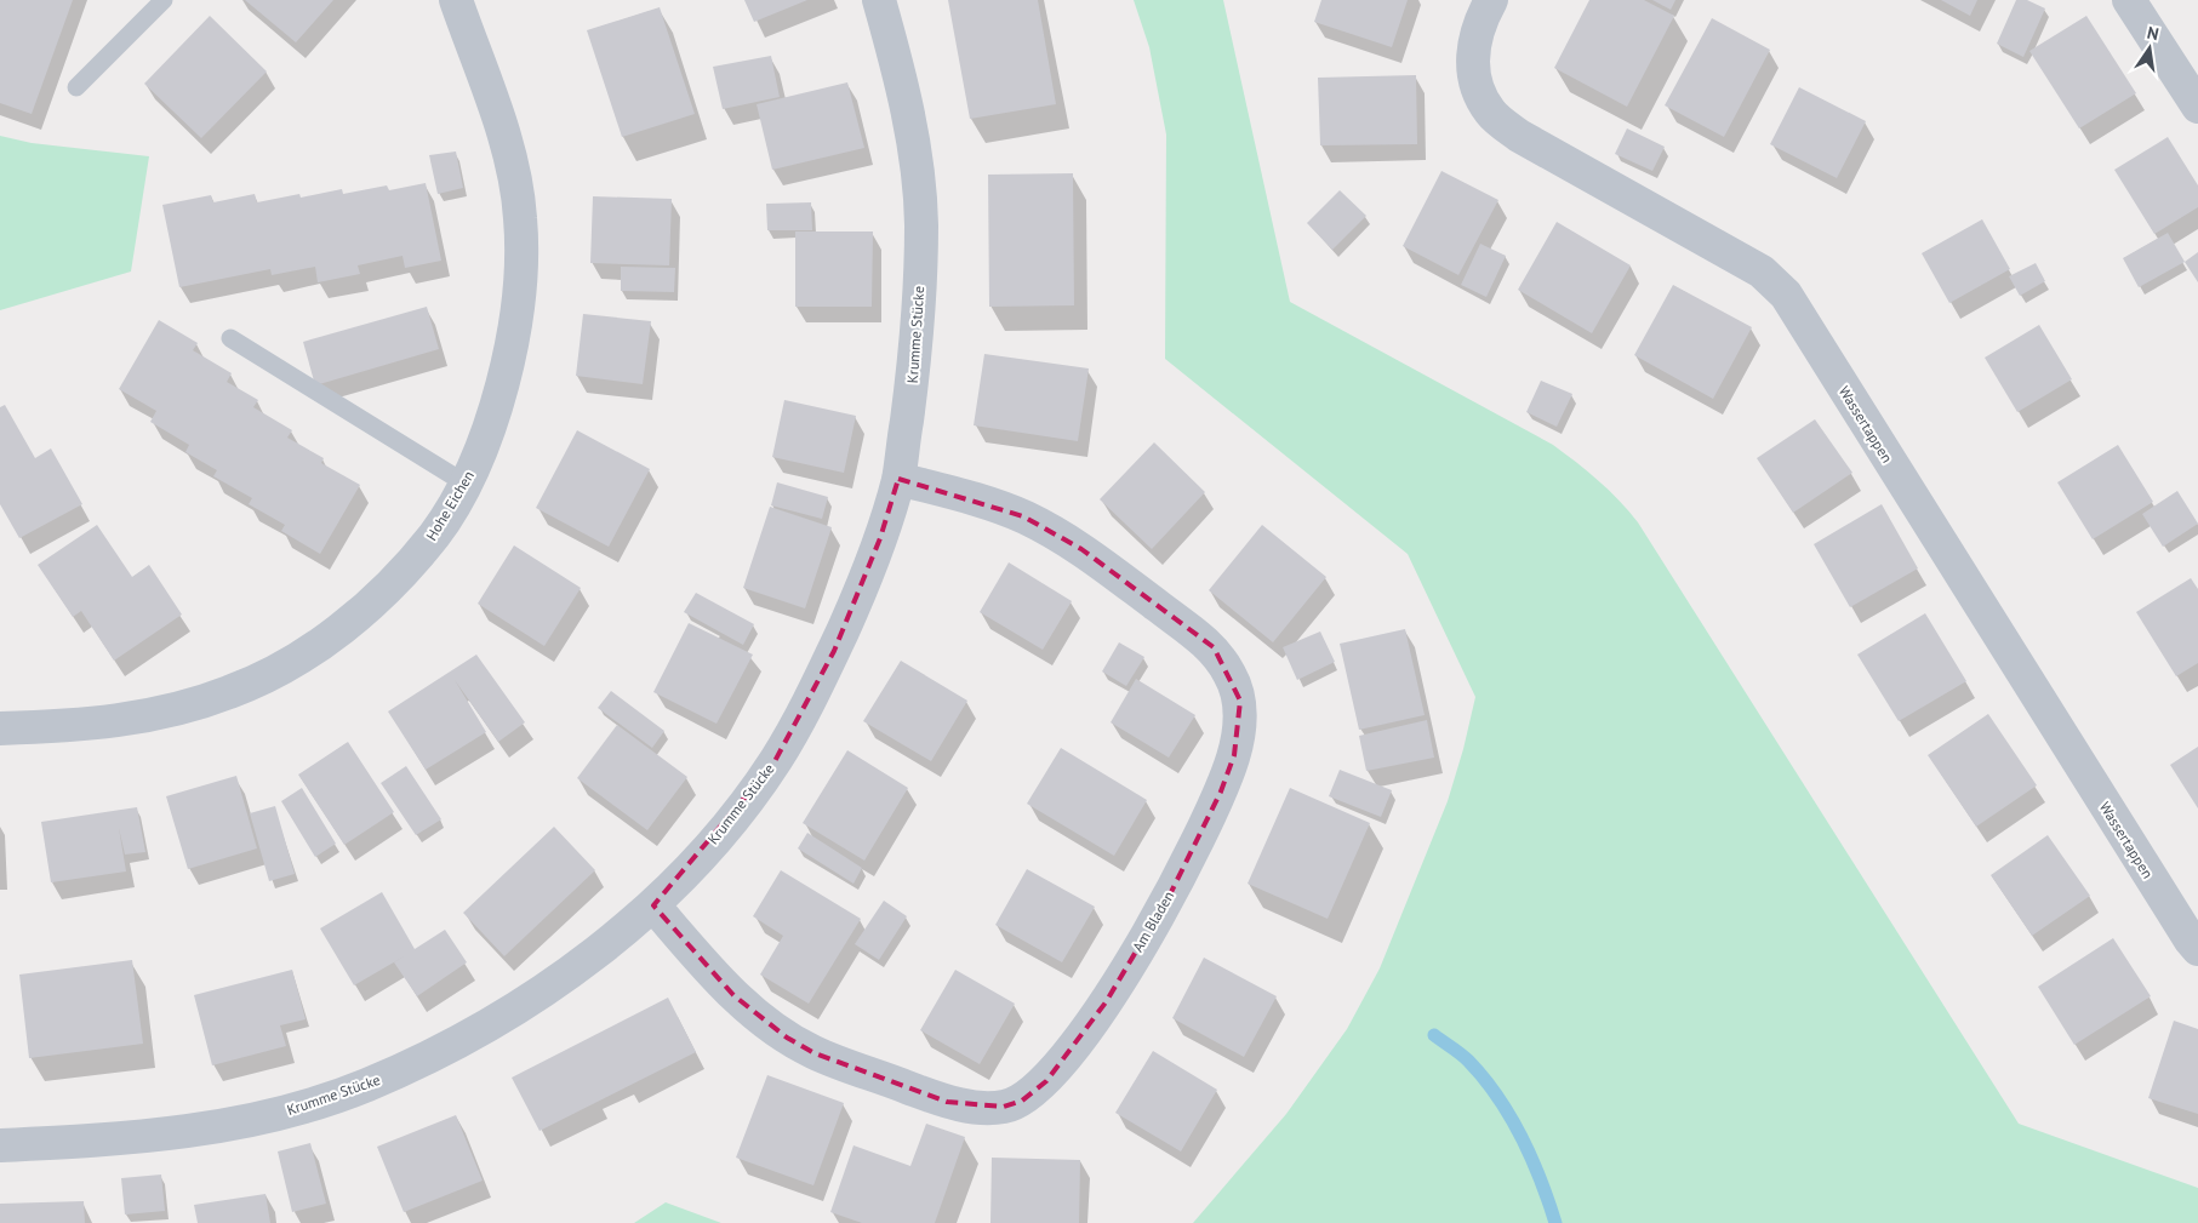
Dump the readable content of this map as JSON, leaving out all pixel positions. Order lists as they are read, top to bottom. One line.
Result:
{"streets":{"street":["Krumme Stücke","Wassertappen","Hohe Eichen","Am Bladen"]},"crossings":[["Krumme Stücke","Am Bladen"]],"north":"top"}
